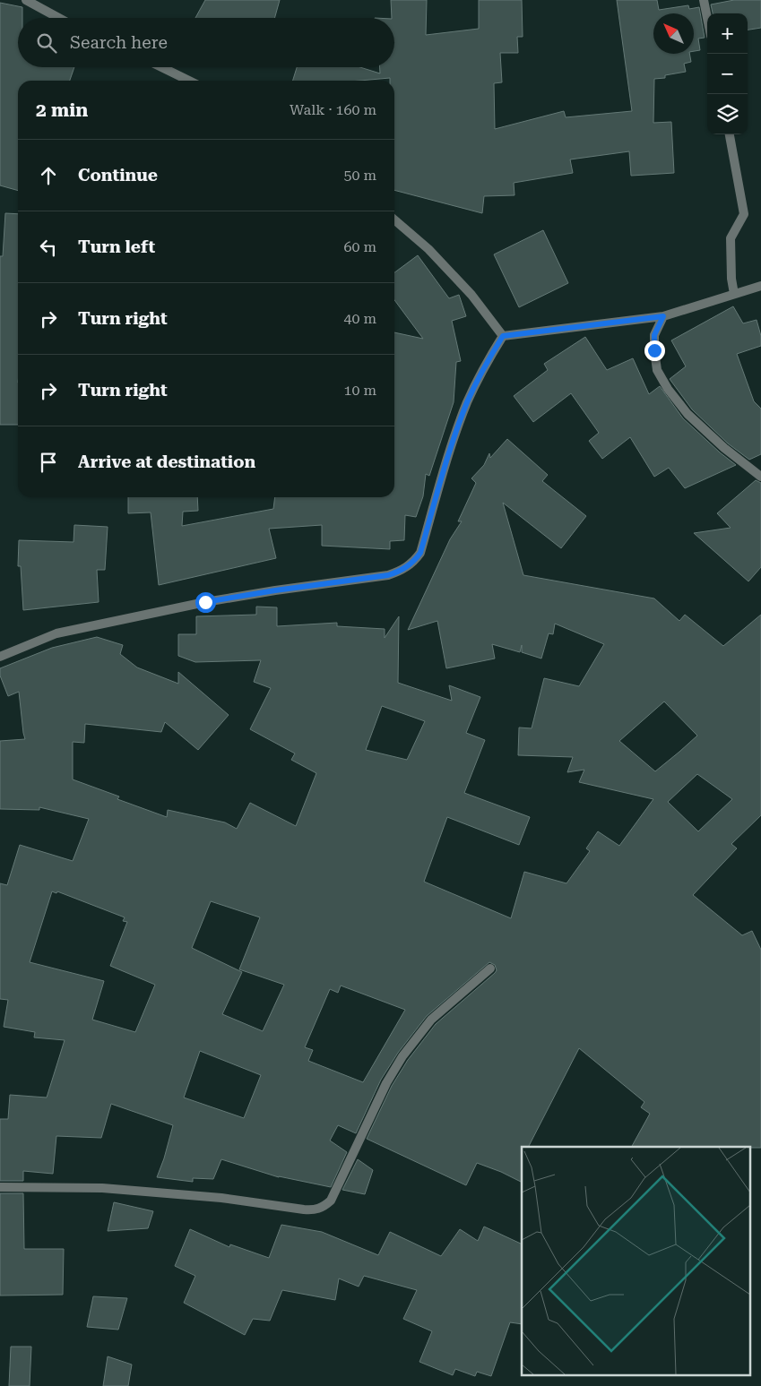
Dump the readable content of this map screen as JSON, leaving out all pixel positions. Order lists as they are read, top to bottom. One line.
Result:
{"north":"top left","page":{"map_buttons":["+","−"],"search":"Search here","heading":["2 min","Walk · 160 m"],"list":[["Continue","50 m"],["Turn left","60 m"],["Turn right","40 m"],["Turn right","10 m"],"Arrive at destination"]}}
